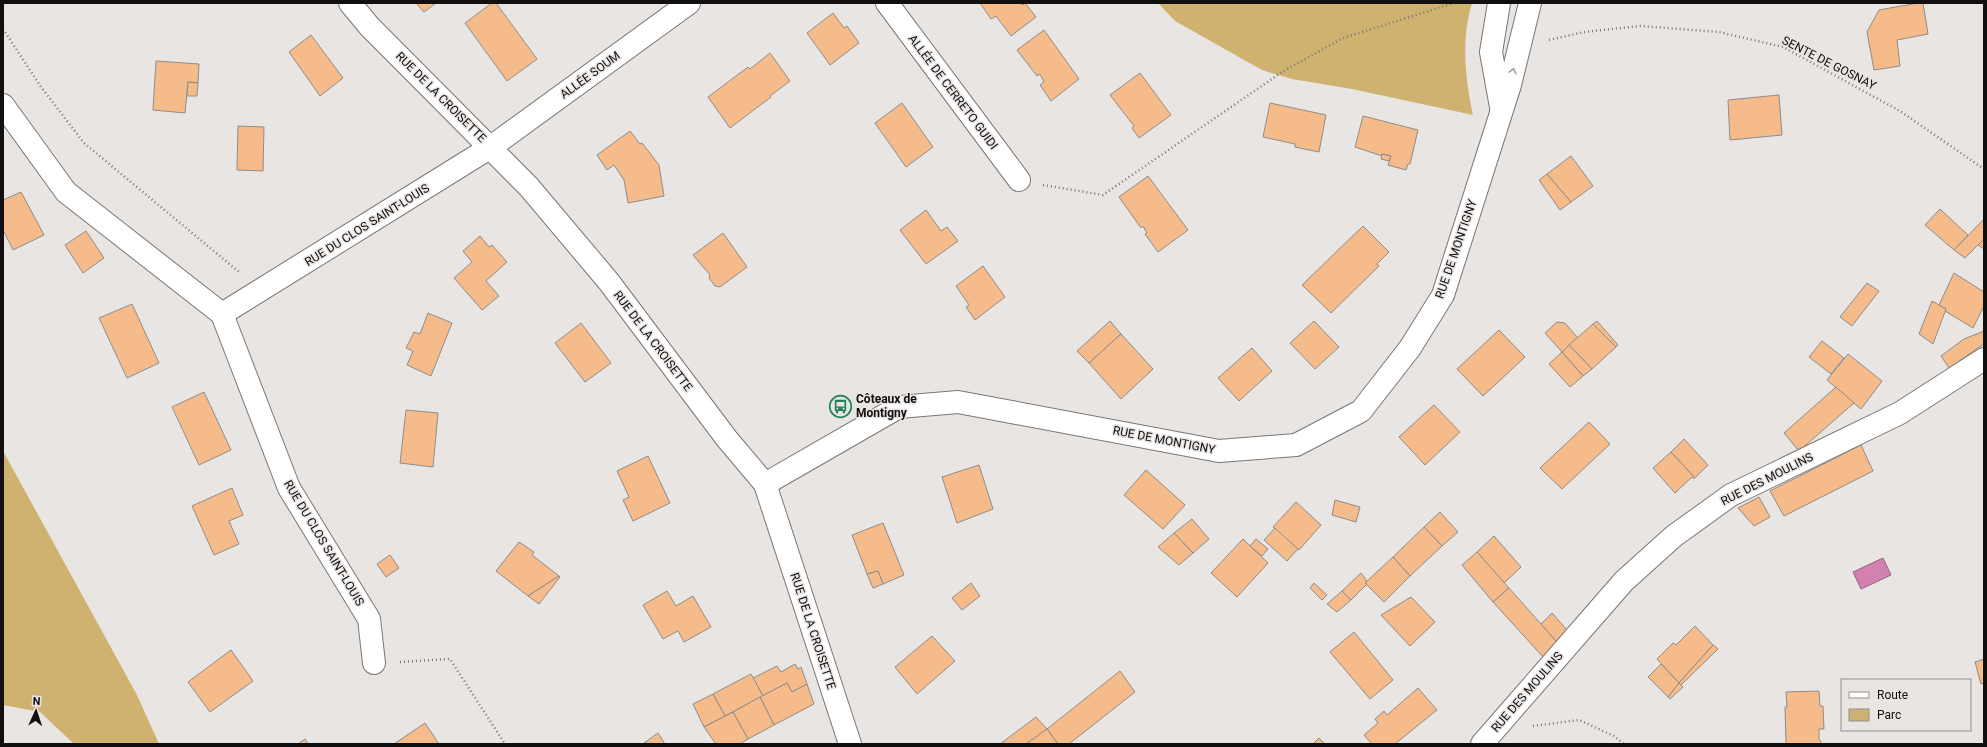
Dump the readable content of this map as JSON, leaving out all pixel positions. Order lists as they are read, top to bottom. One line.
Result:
{"streets":{"street":["ALLÉE SOUM","ALLÉE DE CERRETO GUIDI","RUE DE LA CROISETTE","RUE DU CLOS SAINT-LOUIS","RUE DE MONTIGNY","RUE DES MOULINS"],"path":["SENTE DE GOSNAY"]},"crossings":[["SENTE DE GOSNAY","RUE DE MONTIGNY"],["ALLÉE SOUM","RUE DE LA CROISETTE"],["ALLÉE SOUM","RUE DU CLOS SAINT-LOUIS"],["RUE DE LA CROISETTE","RUE DU CLOS SAINT-LOUIS"],["RUE DE LA CROISETTE","RUE DE MONTIGNY"]],"places":{"bus stop":["Côteaux de Montigny"]},"legend":["Route","Parc"],"north":"top"}
